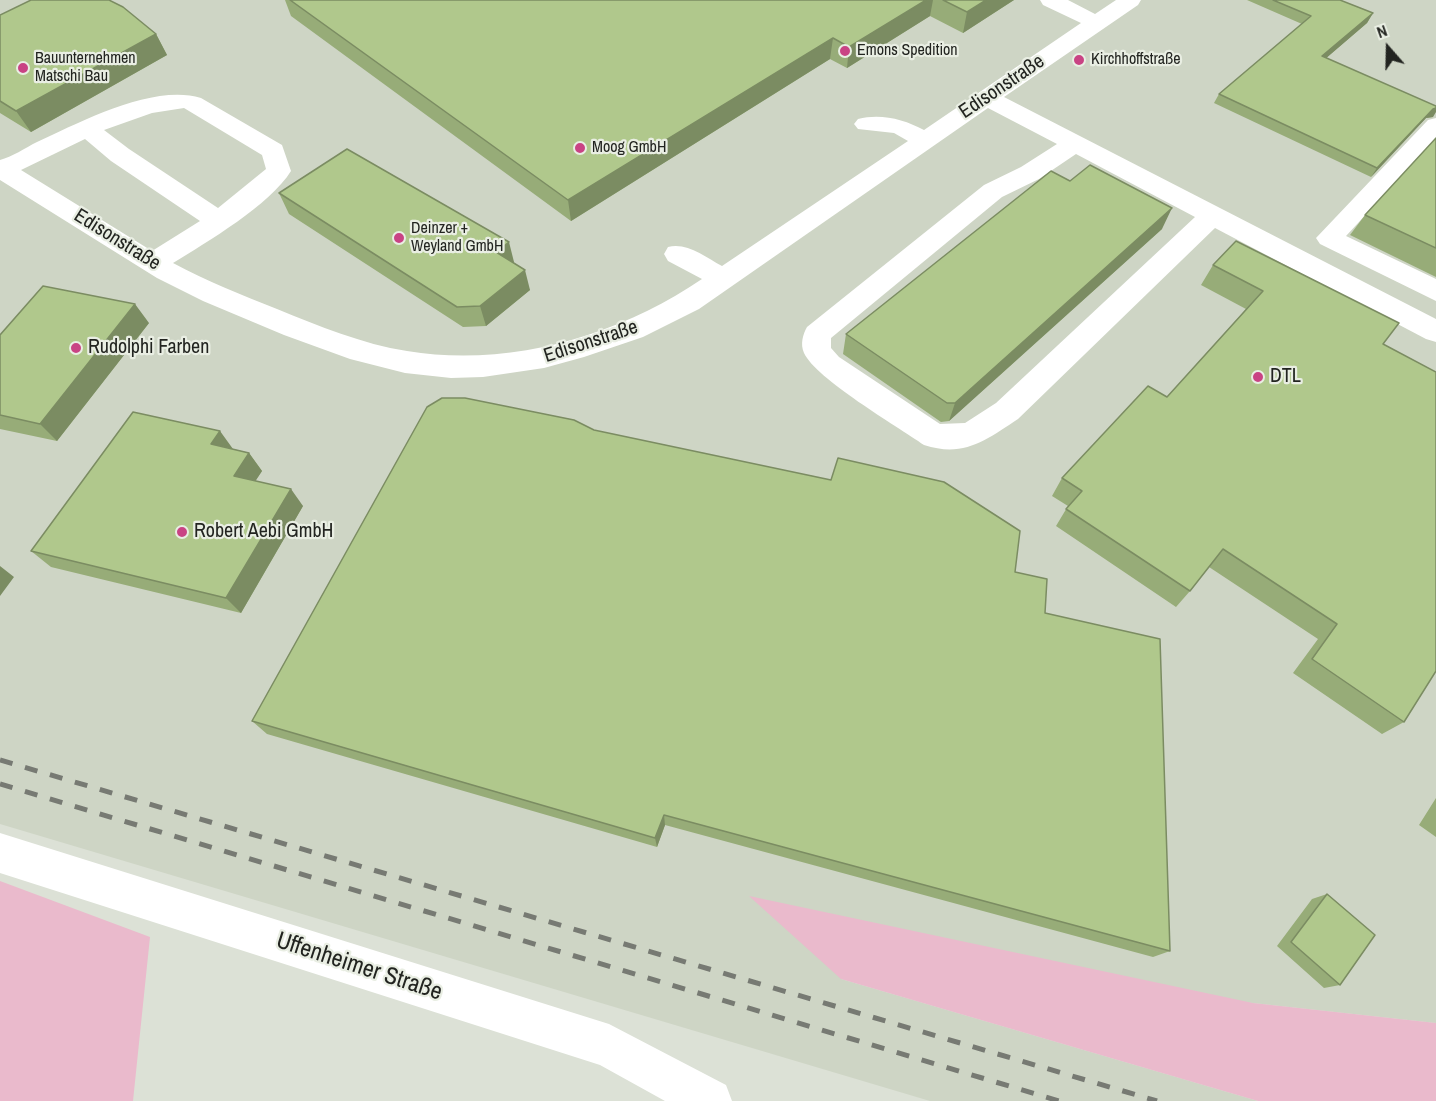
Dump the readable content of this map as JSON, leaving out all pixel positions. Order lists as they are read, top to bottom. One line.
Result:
{"streets":{"street":["Edisonstraße","Uffenheimer Straße"]},"places":["Emons Spedition","Kirchhoffstraße","Bauunternehmen Matschi Bau","Moog GmbH","Deinzer + Weyland GmbH","Rudolphi Farben","DTL","Robert Aebi GmbH"],"north":"top"}
